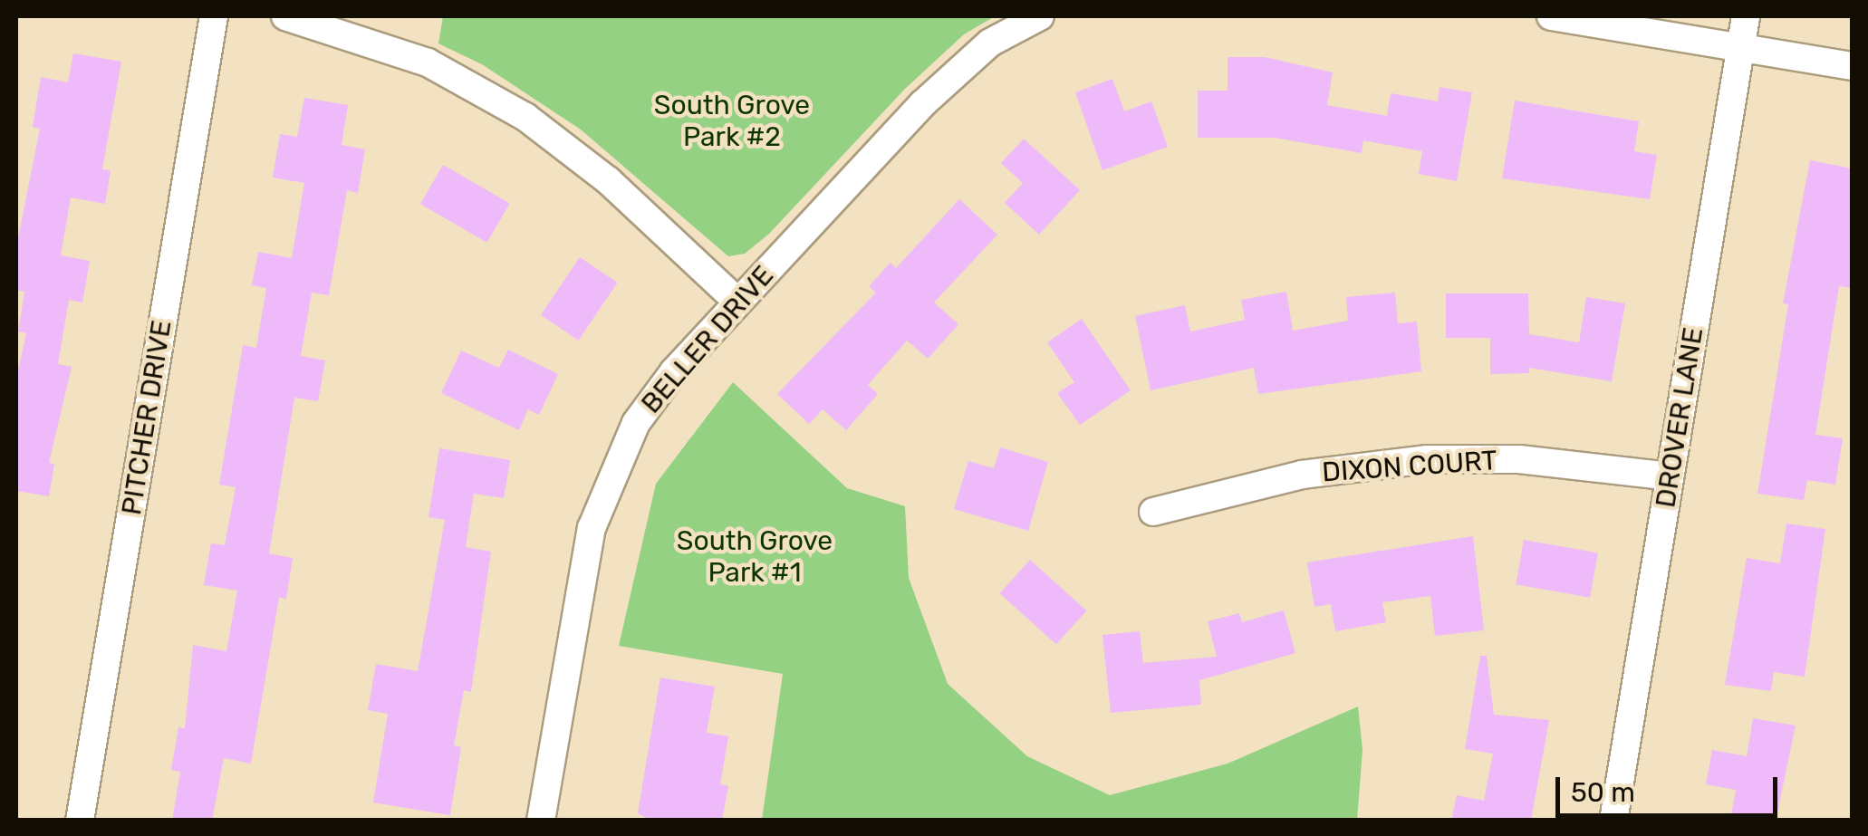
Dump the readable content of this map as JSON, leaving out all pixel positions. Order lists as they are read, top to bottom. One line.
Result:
{"streets":{"street":["BELLER DRIVE","PITCHER DRIVE","DROVER LANE","DIXON COURT"]},"crossings":[["DROVER LANE","DIXON COURT"]],"parks":["South Grove Park #2","South Grove Park #1"],"scale_bar":"50 m"}
